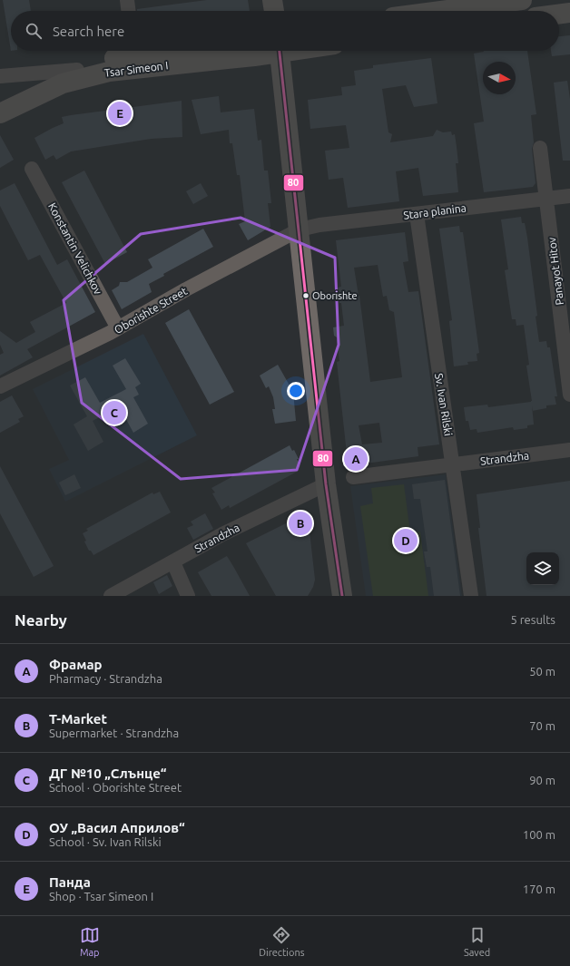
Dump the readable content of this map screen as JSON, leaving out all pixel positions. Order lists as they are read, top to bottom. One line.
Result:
{"streets":{"main road":["Tsar Simeon I"],"street":["Stara planina","Konstantin Velichkov","Panayot Hitov","Oborishte Street","Sv. Ivan Rilski","Strandzha"]},"crossings":[["Stara planina","Panayot Hitov"],["Stara planina","Oborishte Street"],["Stara planina","Sv. Ivan Rilski"],["Konstantin Velichkov","Oborishte Street"],["Sv. Ivan Rilski","Strandzha"]],"places":["Oborishte"],"lines":["transit line 80"],"north":"right","page":{"search":"Search here","pins":["E","C","A","B","D"],"heading":["Nearby","5 results"],"list":[{"mark":"A","name":"Фрамар","note":"Pharmacy · Strandzha","value":"50 m"},{"mark":"B","name":"T-Market","note":"Supermarket · Strandzha","value":"70 m"},{"mark":"C","name":"ДГ №10 „Слънце“","note":"School · Oborishte Street","value":"90 m"},{"mark":"D","name":"ОУ „Васил Априлов“","note":"School · Sv. Ivan Rilski","value":"100 m"},{"mark":"E","name":"Панда","note":"Shop · Tsar Simeon I","value":"170 m"}],"nav":["Map","Directions","Saved"]}}
